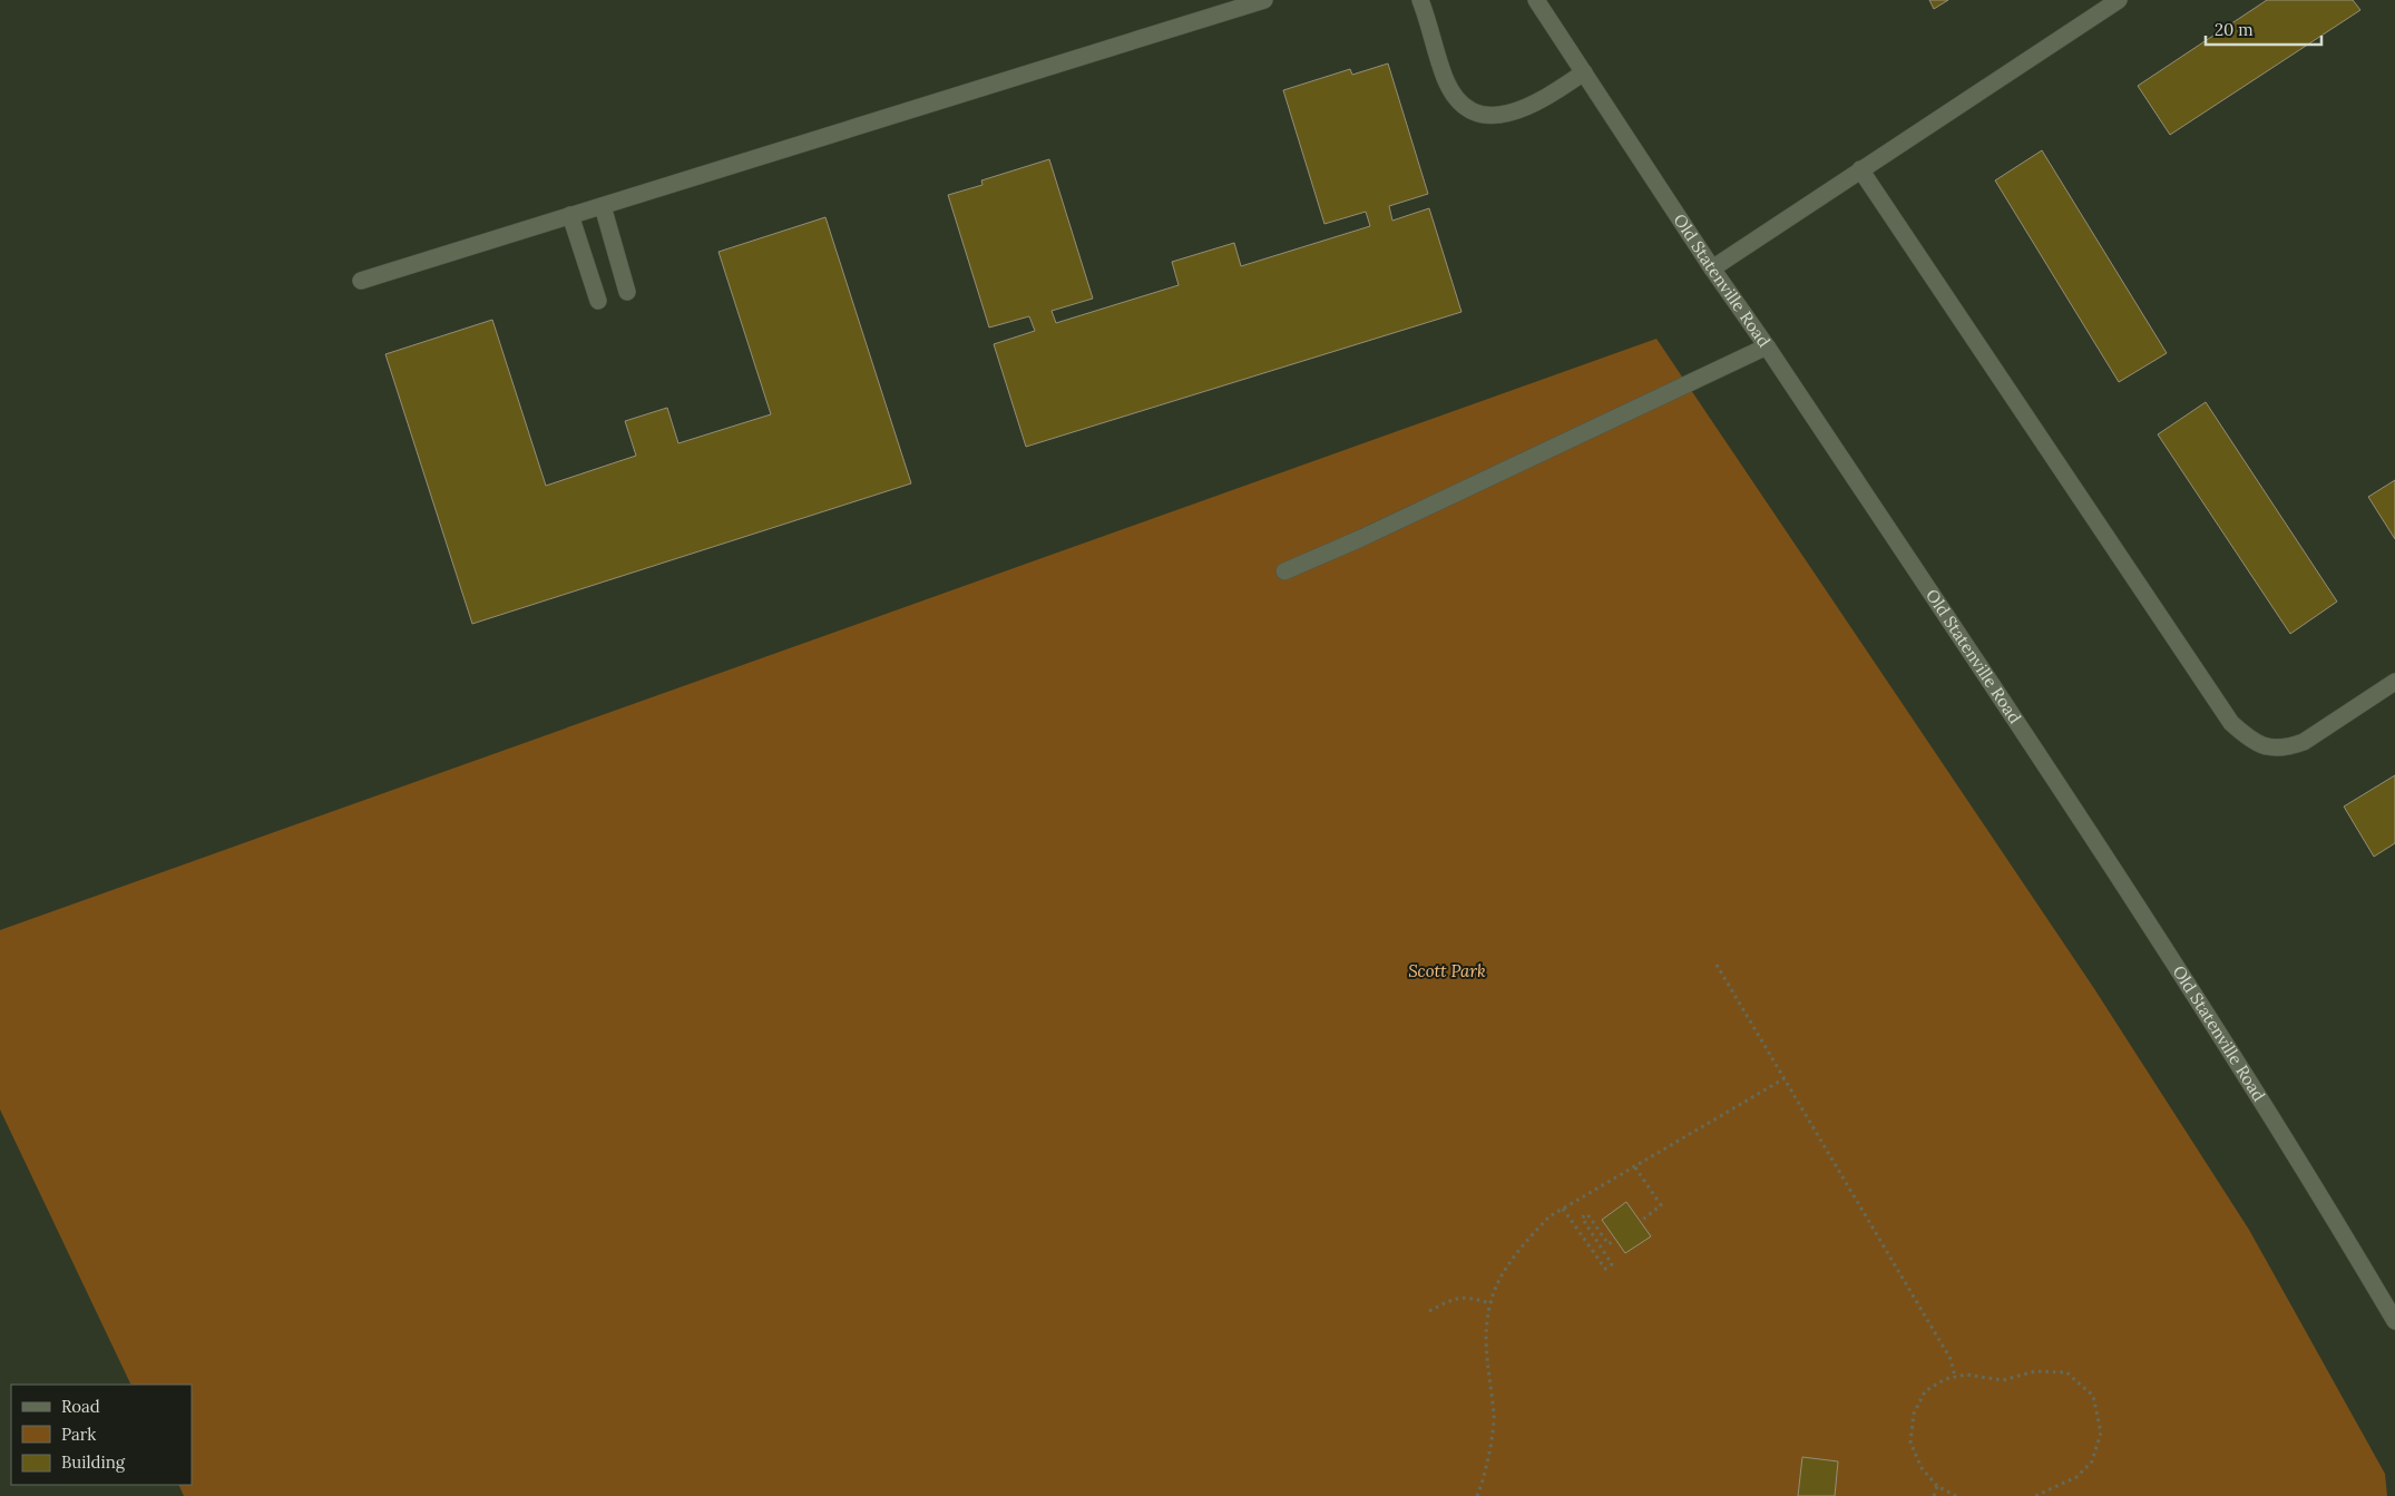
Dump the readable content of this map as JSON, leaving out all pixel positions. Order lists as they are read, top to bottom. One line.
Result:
{"streets":{"street":["Old Statenville Road"]},"parks":["Scott Park"],"legend":["Road","Park","Building"],"scale_bar":"20 m"}
